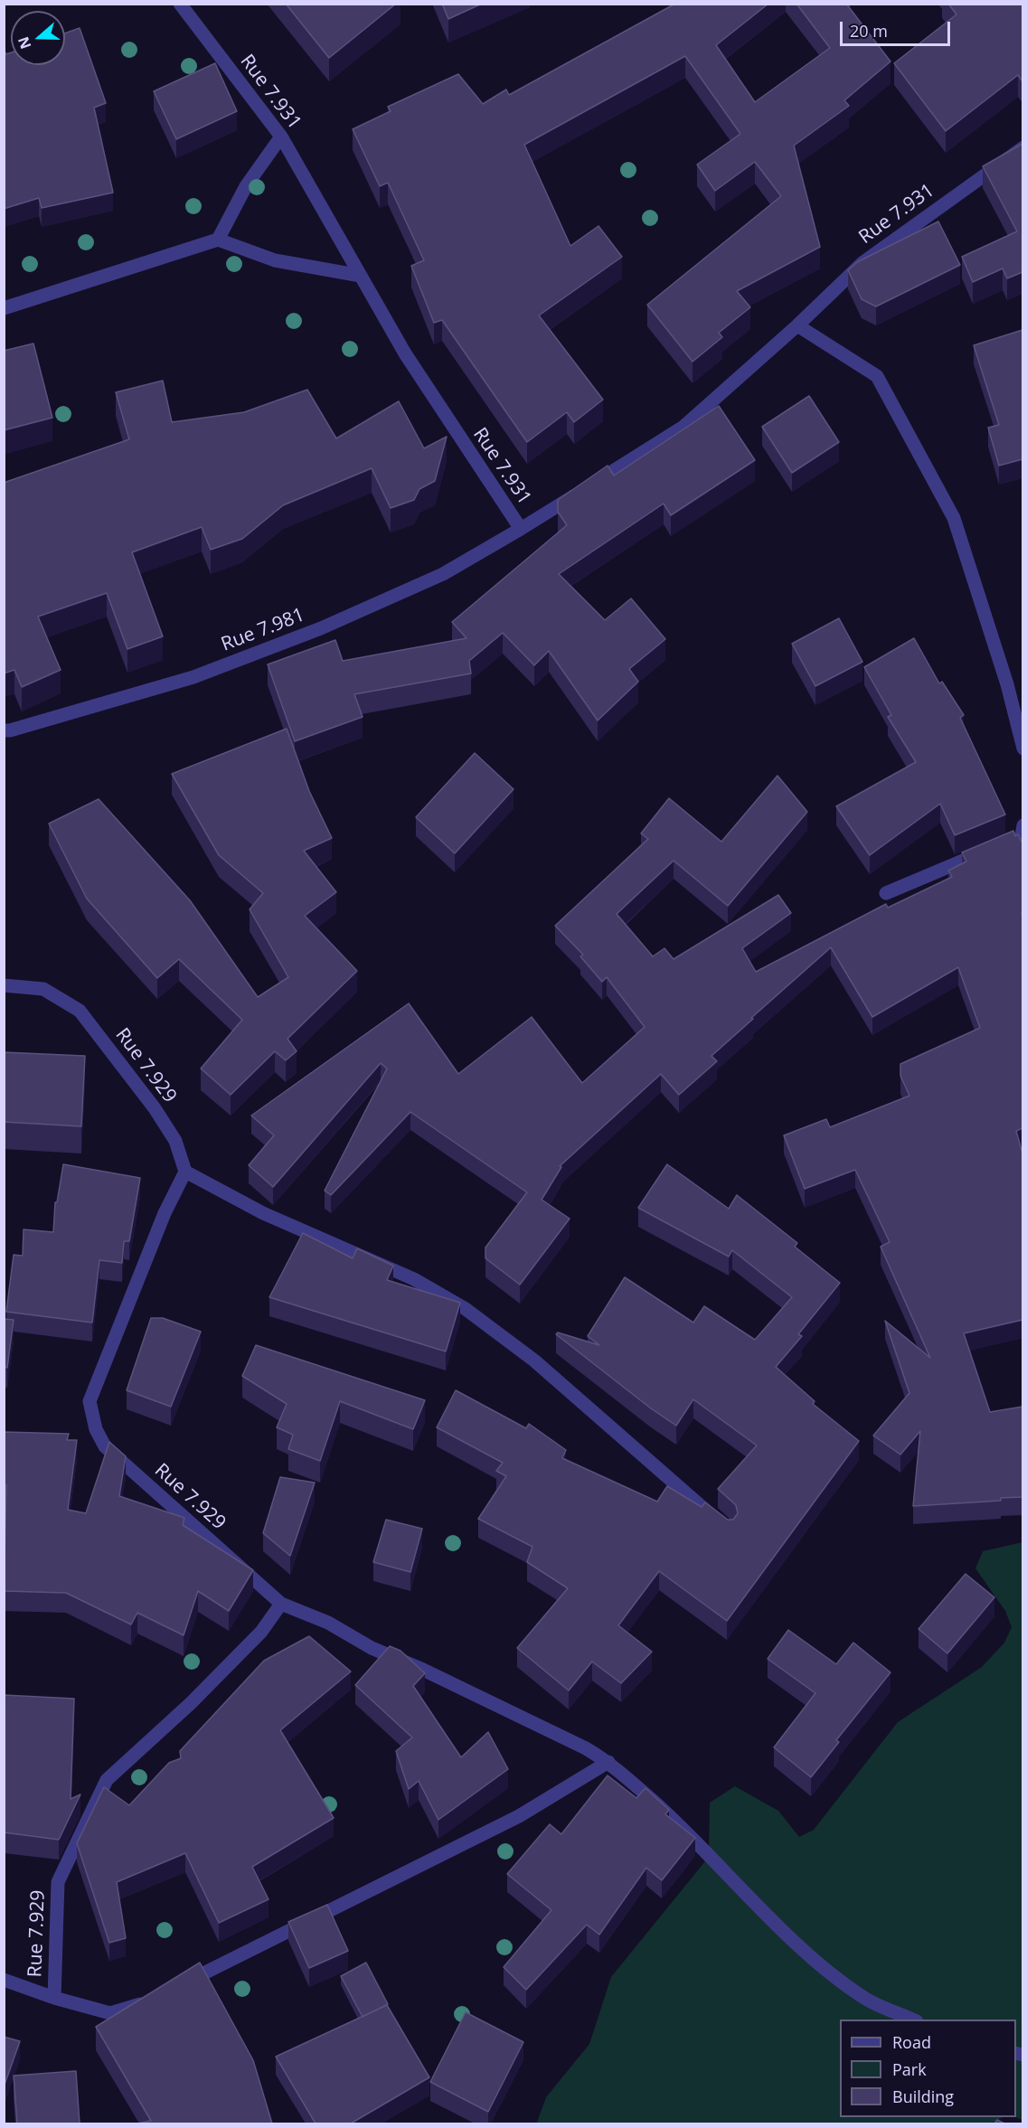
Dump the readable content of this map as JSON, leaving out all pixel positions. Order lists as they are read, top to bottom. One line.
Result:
{"streets":{"street":["Rue 7.931","Rue 7.981","Rue 7.929"]},"crossings":[["Rue 7.931","Rue 7.981"]],"legend":["Road","Park","Building"],"scale_bar":"20 m","north":"left"}
